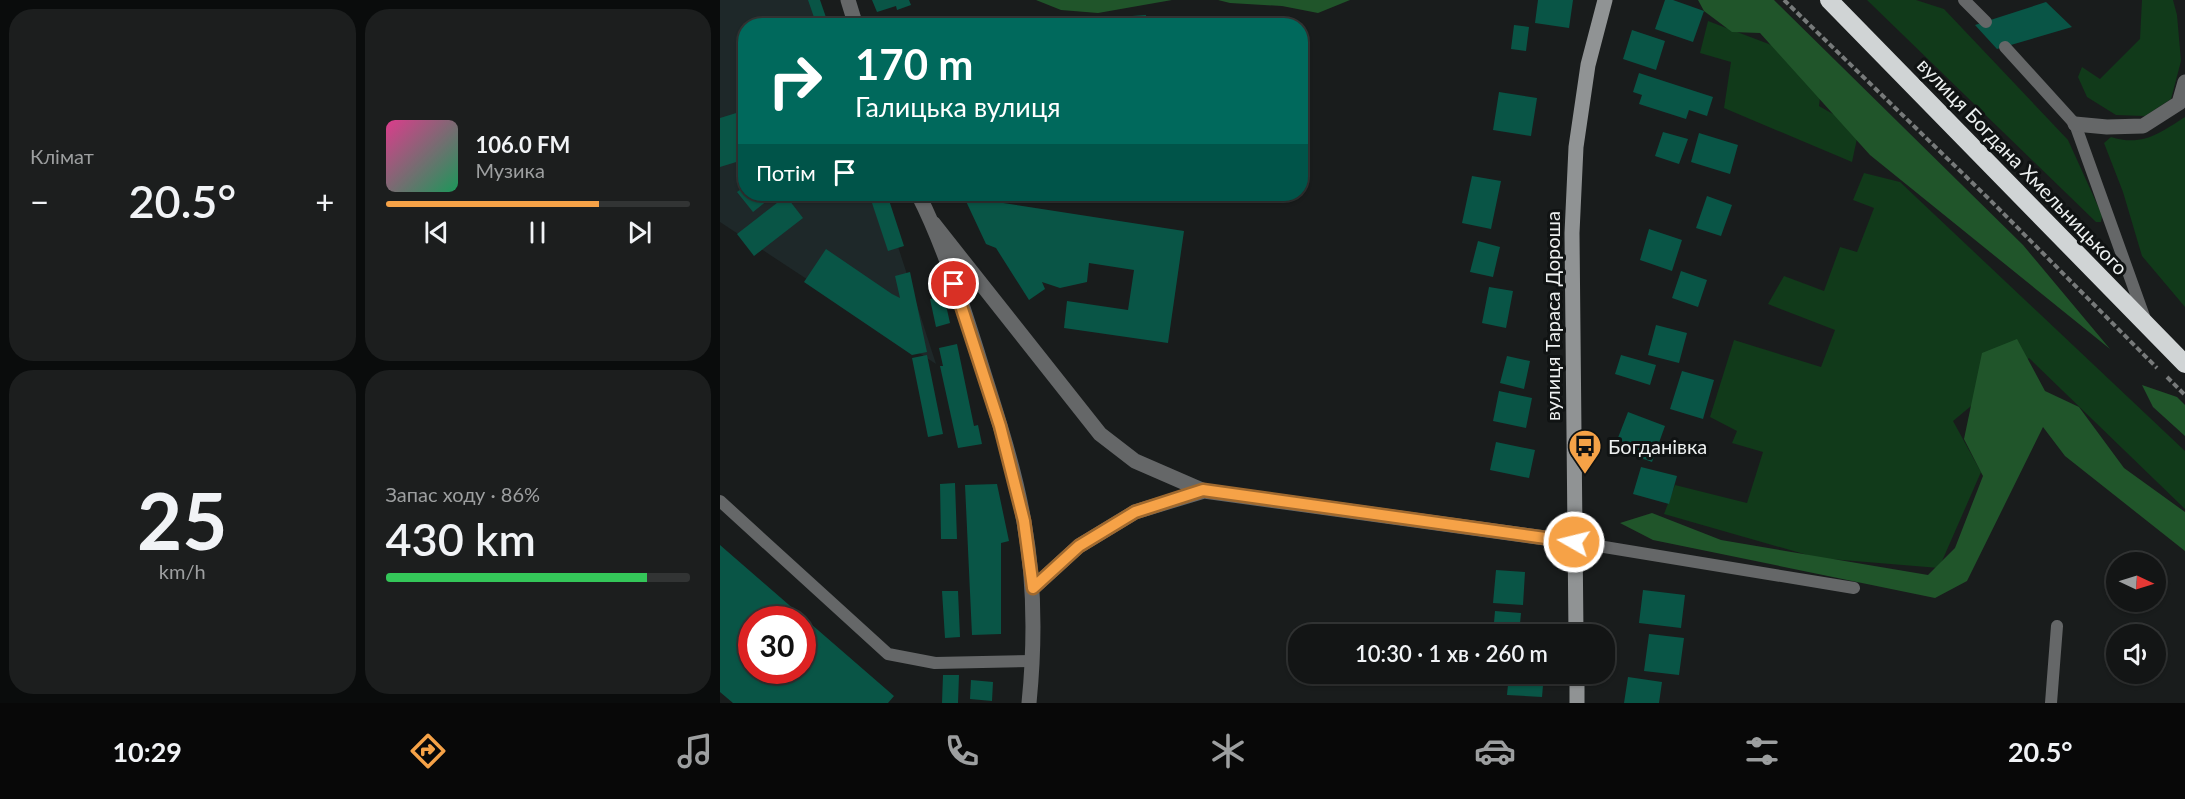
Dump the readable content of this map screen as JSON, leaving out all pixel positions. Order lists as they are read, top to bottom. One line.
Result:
{"streets":{"highway":["вулиця Богдана Хмельницького"],"street":["вулиця Тараса Дороша"]},"places":{"bus stop":["Богданівка"]},"north":"right","page":{"tile":["Клімат",["25","km/h"],["Запас ходу · 86%","430 km"]],"turn":["170 m","Галицька вулиця"],"song":["106.0 FM","Музика"],"then":"Потім","heat":["−","20.5°","+"],"limit":"30","trip":"10:30 · 1 хв · 260 m","tabs":["10:29","20.5°"]}}
